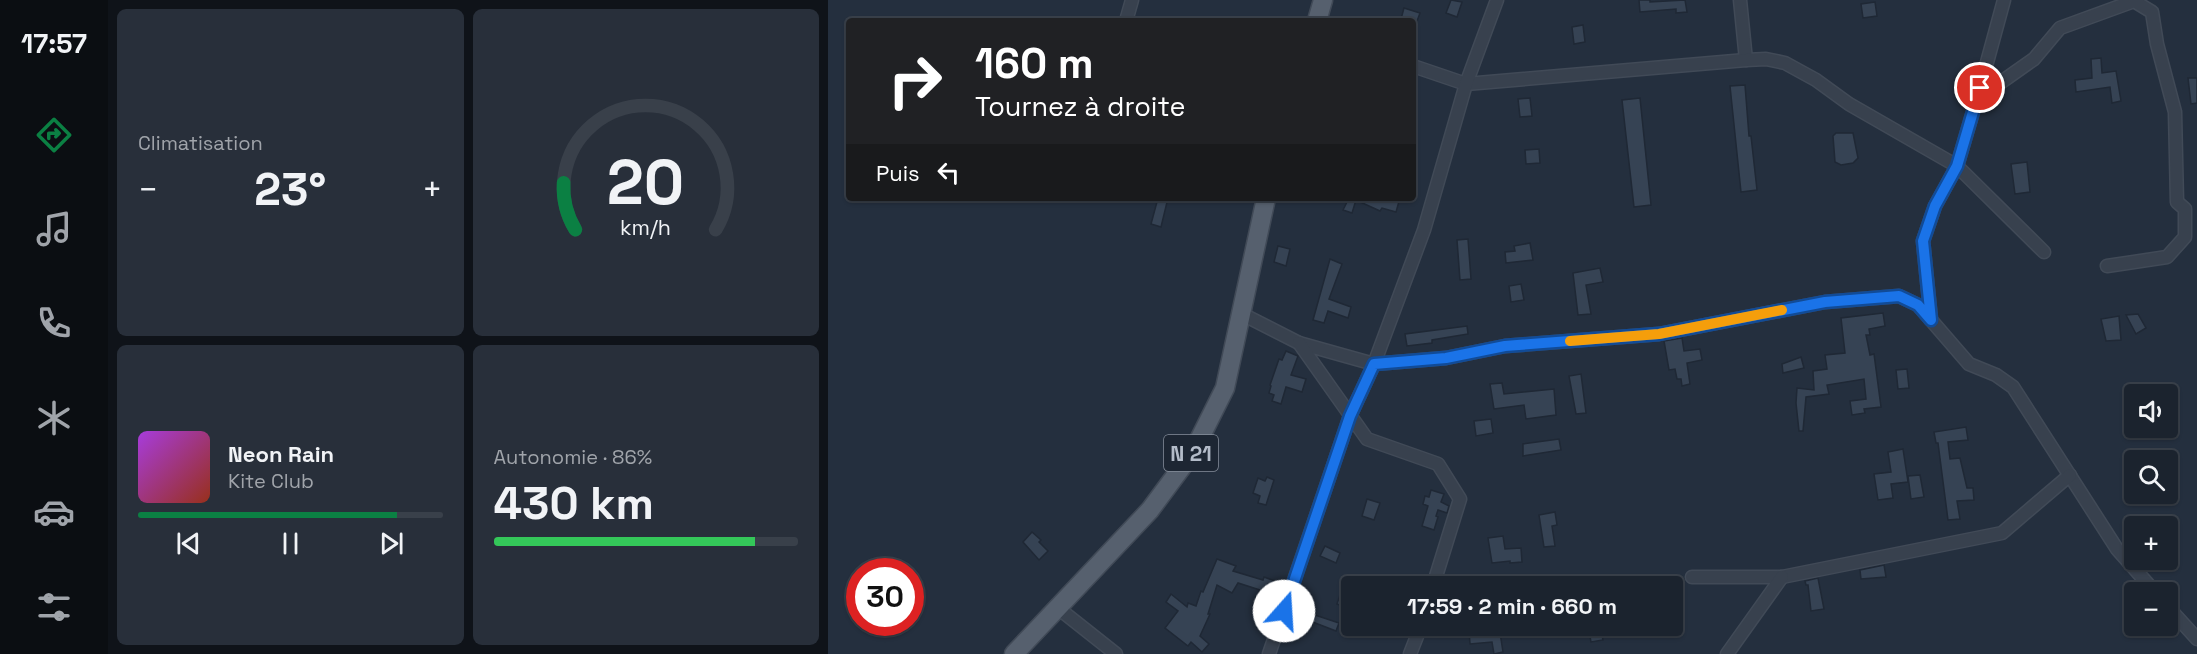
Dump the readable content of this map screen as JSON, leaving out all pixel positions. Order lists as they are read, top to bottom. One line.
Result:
{"streets":{"main road":["N 21"]},"page":{"tabs":"17:57","tile":["Climatisation",["Autonomie · 86%","430 km"]],"turn":["160 m","Tournez à droite"],"then":"Puis","heat":["−","23°","+"],"map_buttons":["+","−"],"song":["Neon Rain","Kite Club"],"limit":"30","trip":"17:59 · 2 min · 660 m","gauge":["20","km/h"]}}
